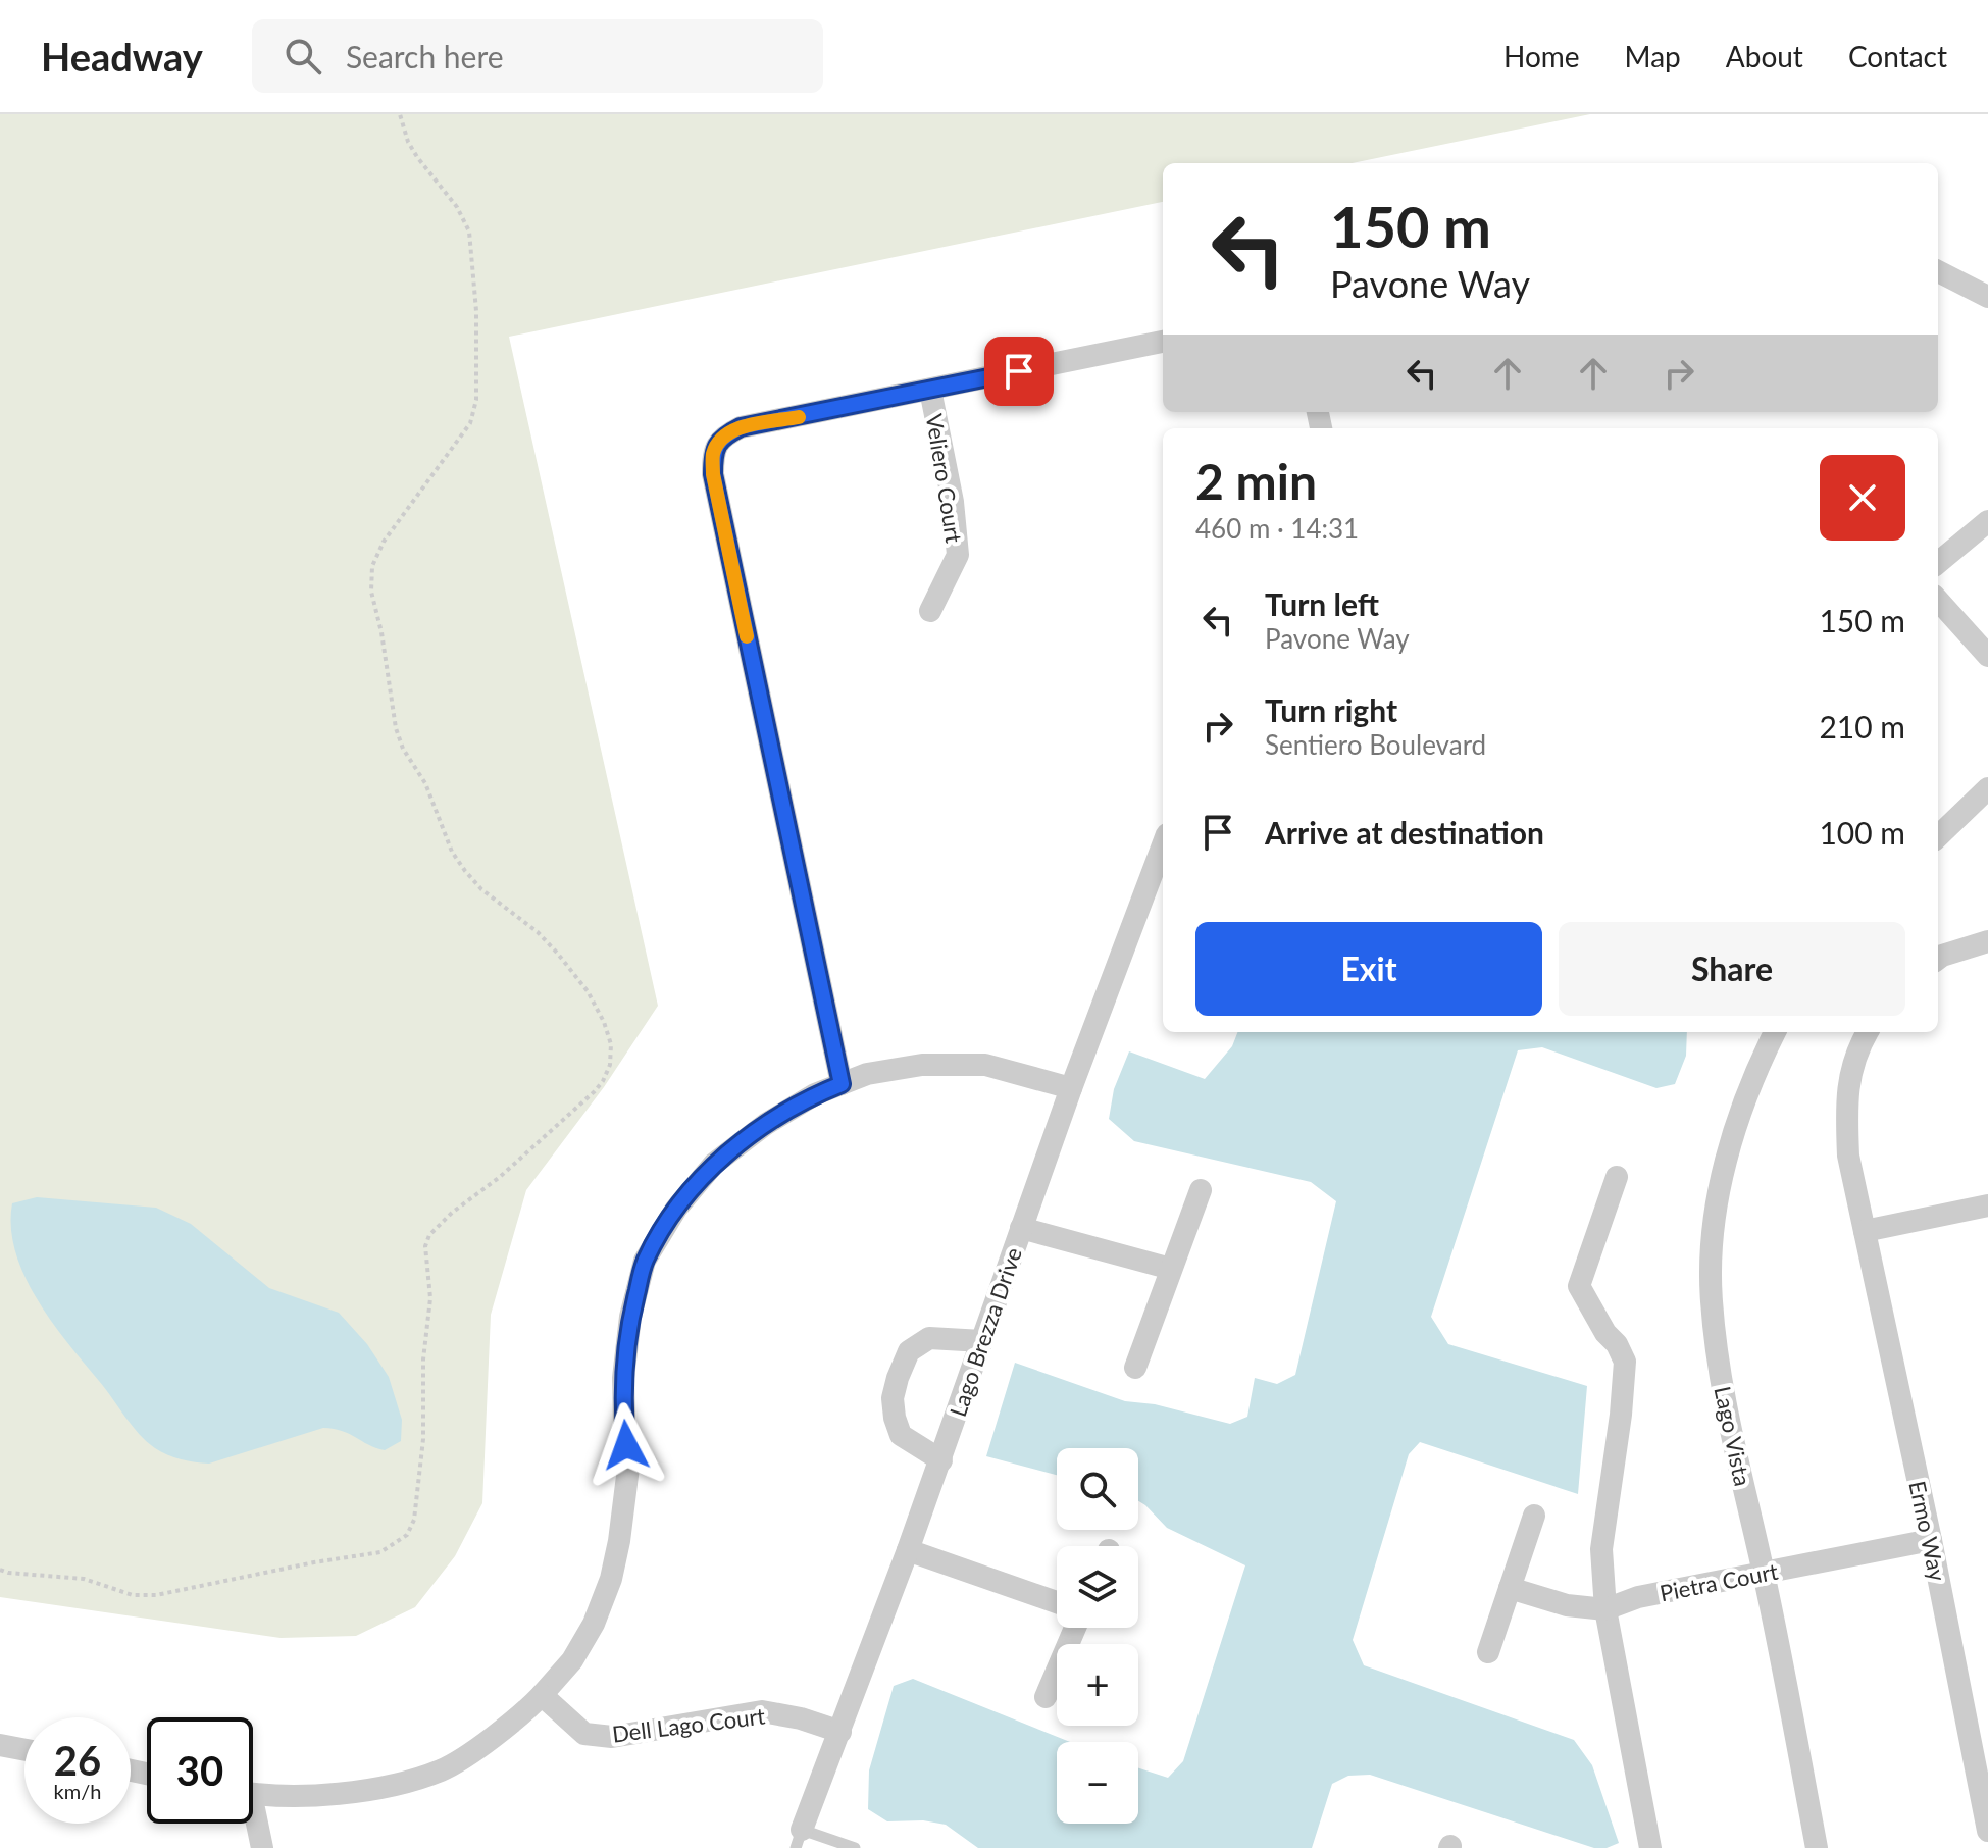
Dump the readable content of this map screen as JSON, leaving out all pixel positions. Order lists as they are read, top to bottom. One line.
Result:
{"streets":{"street":["Veliero Court","Lago Brezza Drive","Lago Vista","Ermo Way","Pietra Court","Dell Lago Court"]},"crossings":[["Lago Brezza Drive","Dell Lago Court"],["Lago Vista","Pietra Court"],["Ermo Way","Pietra Court"]],"page":{"header":"Headway","search":"Search here","nav":["Home","Map","About","Contact"],"turn":["150 m","Pavone Way"],"heading":["2 min","460 m · 14:31"],"list":[{"name":"Turn left","note":"Pavone Way","value":"150 m"},{"name":"Turn right","note":"Sentiero Boulevard","value":"210 m"},{"name":"Arrive at destination","value":"100 m"}],"buttons":["Exit","Share"],"map_buttons":["+","−"],"speed":"26 km/h","limit":"30"}}
